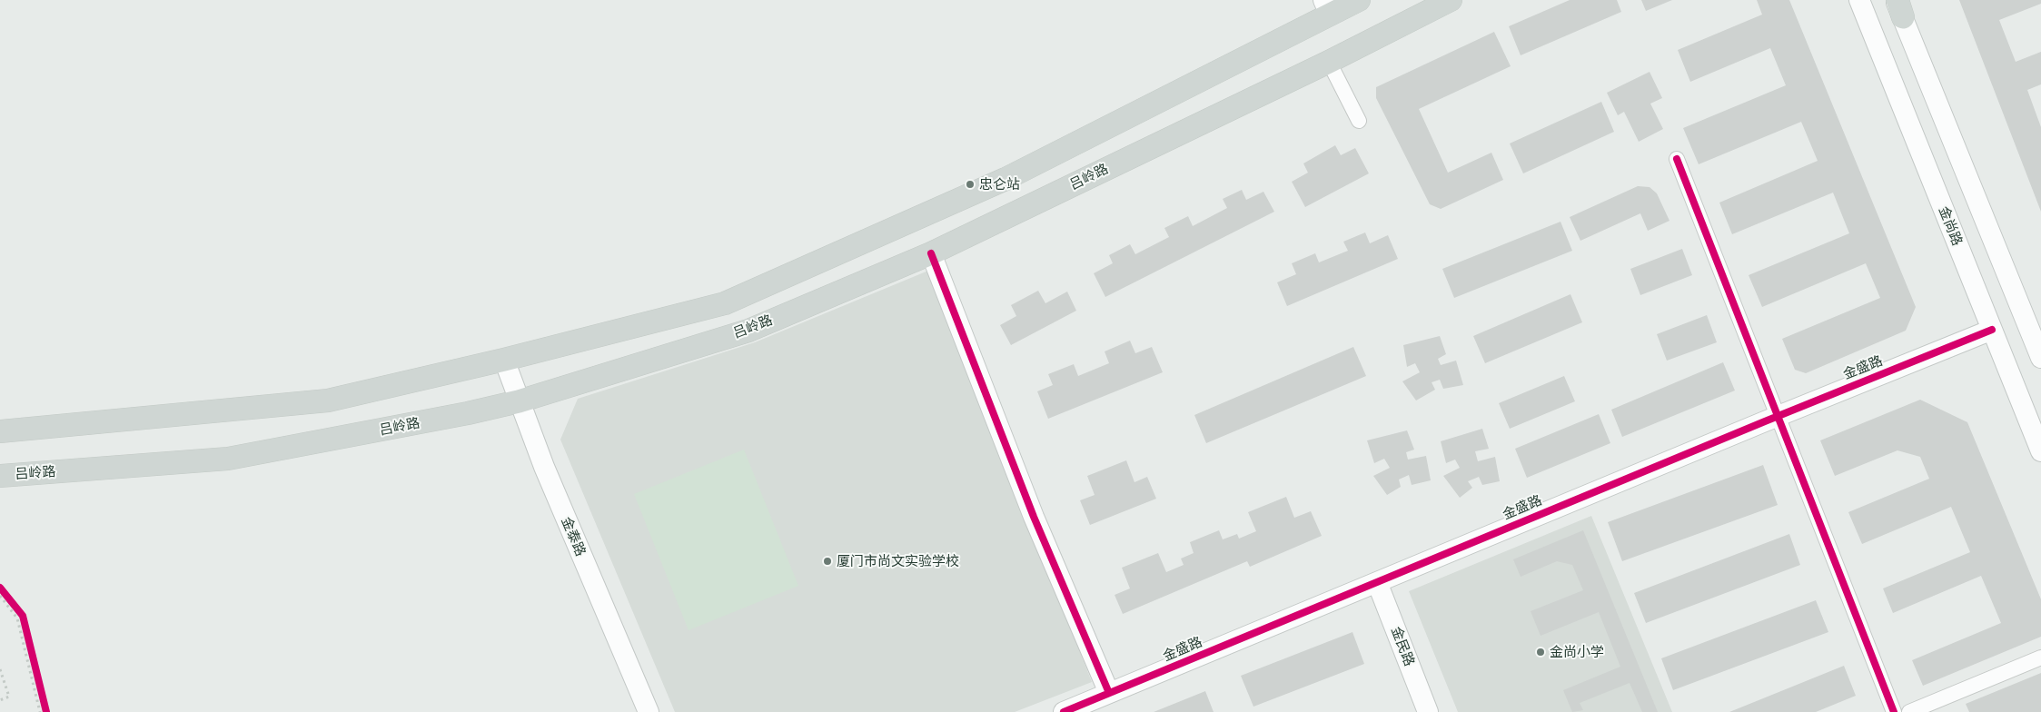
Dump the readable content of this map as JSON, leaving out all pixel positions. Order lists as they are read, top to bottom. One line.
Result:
{"streets":{"main road":["吕岭路"],"street":["金尚路","金盛路","金泰路","金民路"]},"crossings":[["吕岭路","金泰路"],["金尚路","金盛路"],["金盛路","金民路"]],"places":["忠仑站","厦门市尚文实验学校","金尚小学"]}
